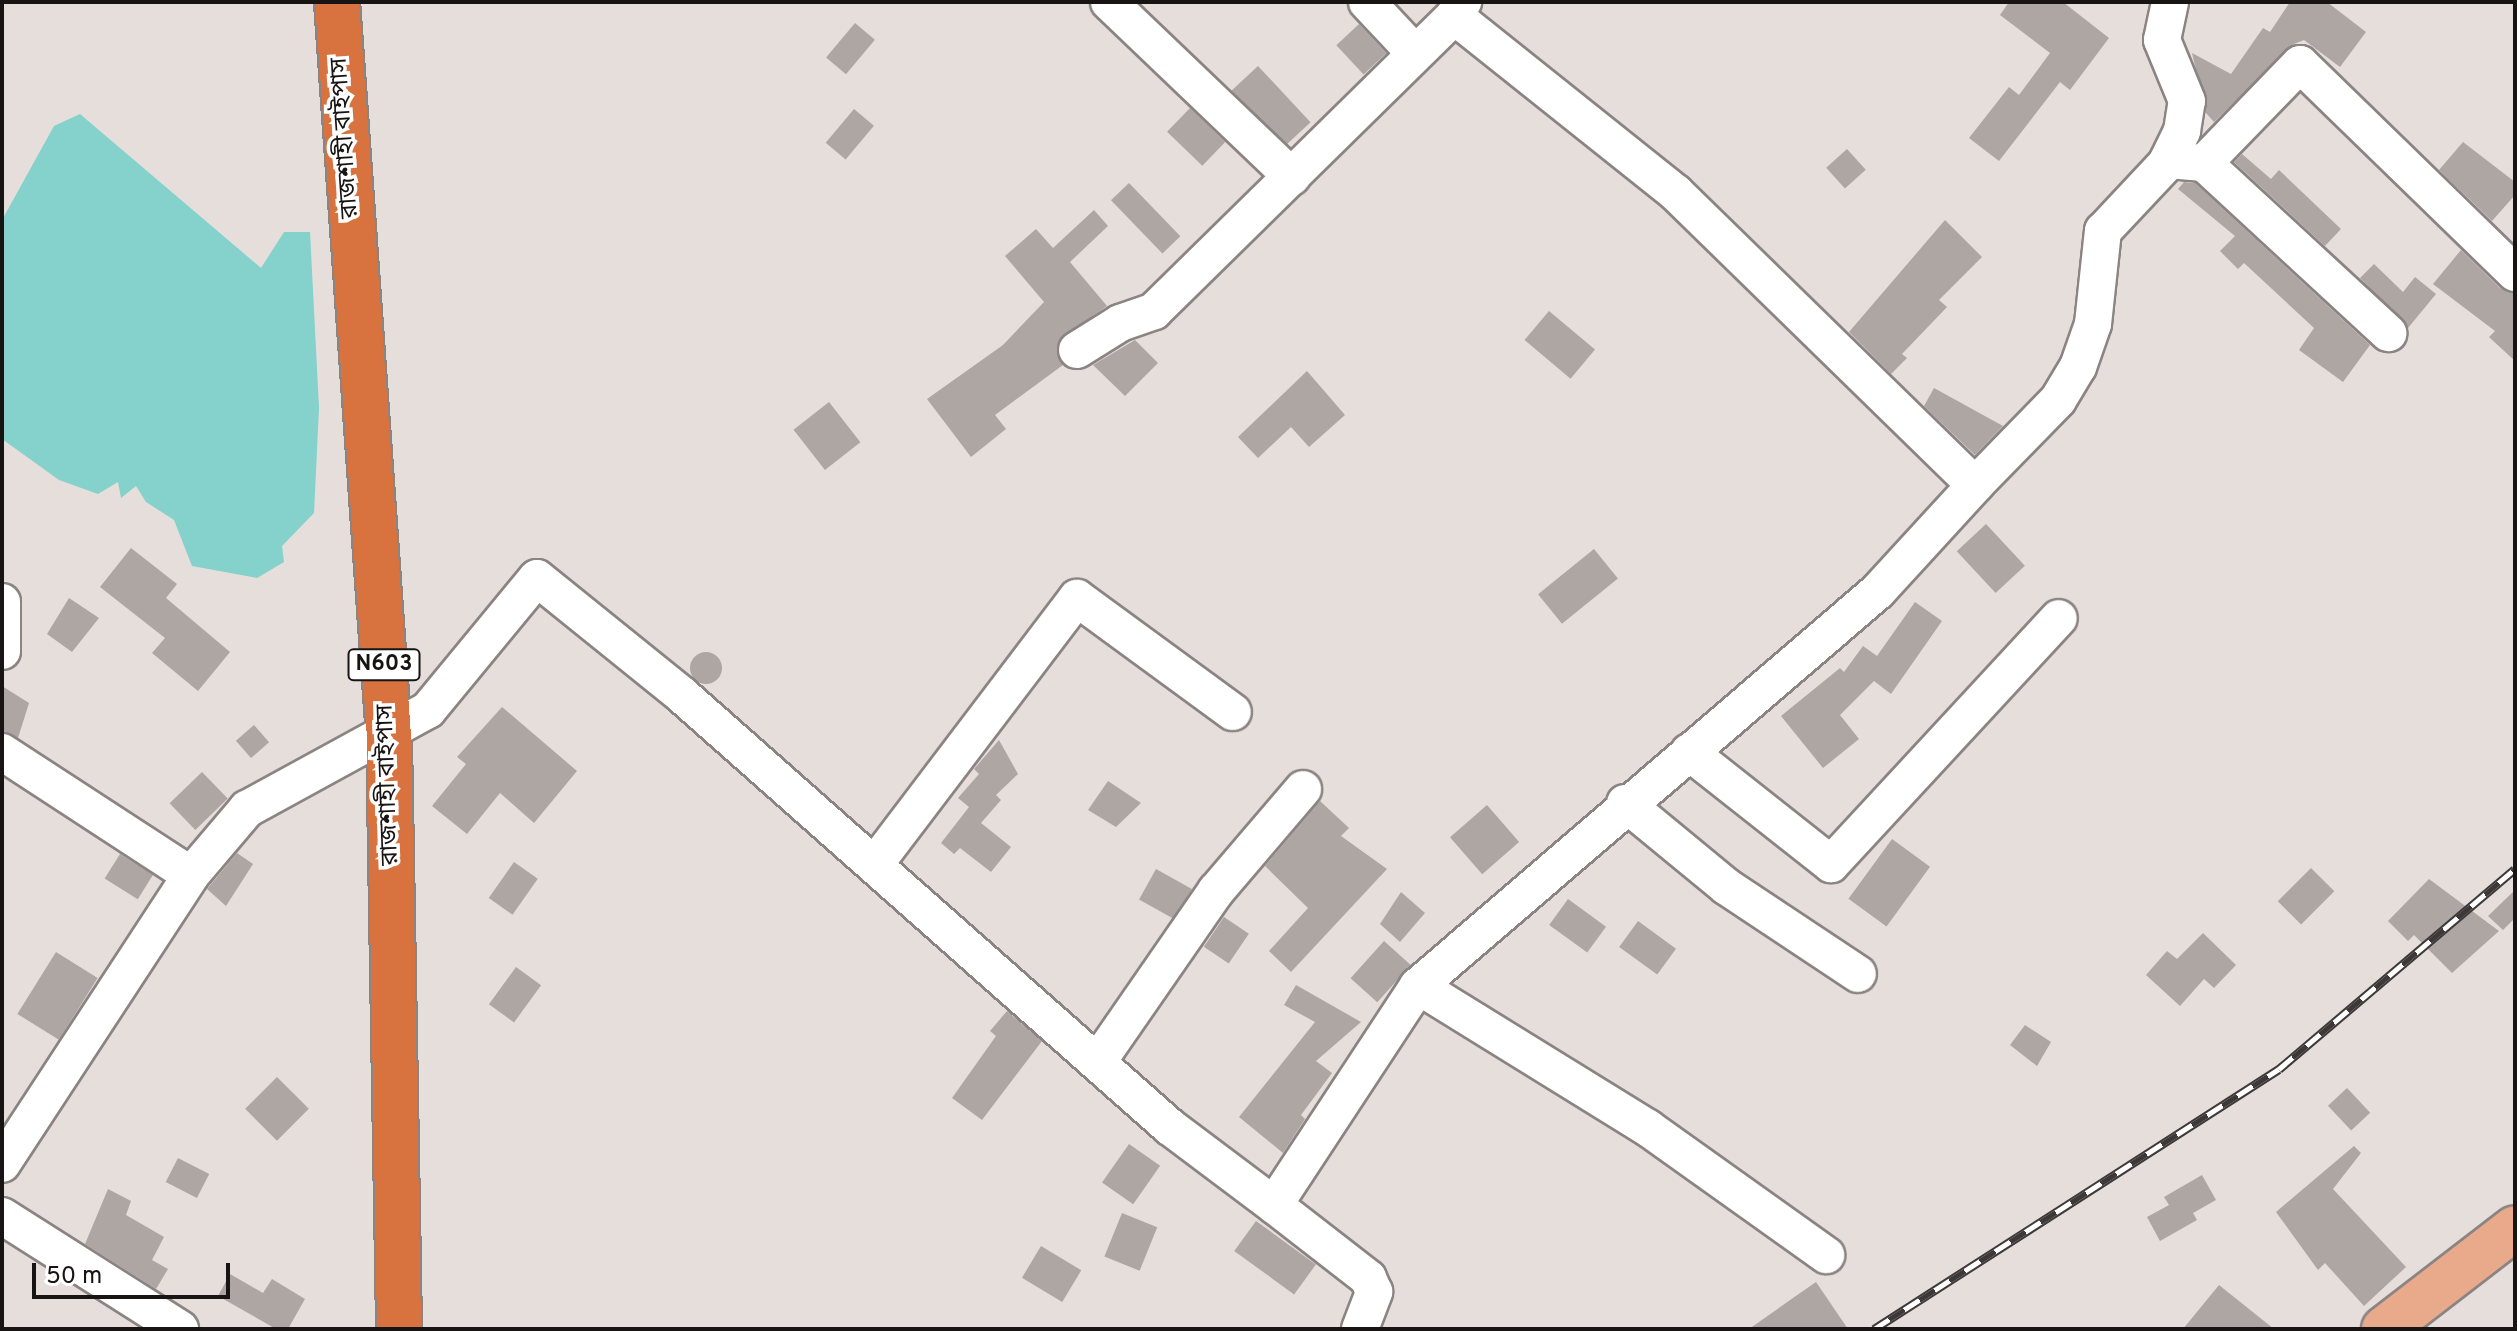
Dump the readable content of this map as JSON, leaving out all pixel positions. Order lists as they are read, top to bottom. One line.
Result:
{"streets":{"highway":["রাজশাহী বাইপাস","N603"]},"scale_bar":"50 m"}
